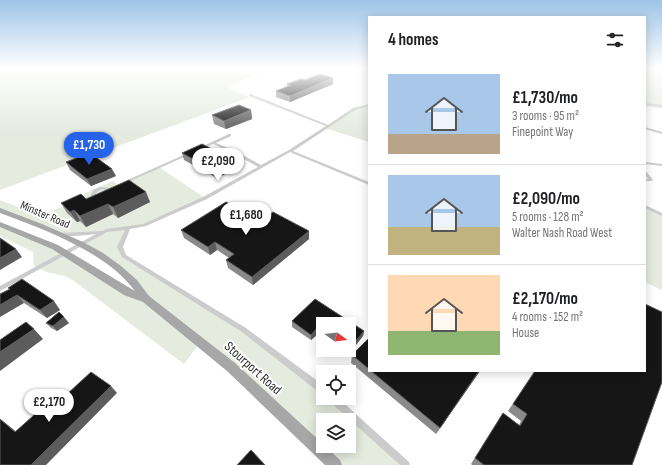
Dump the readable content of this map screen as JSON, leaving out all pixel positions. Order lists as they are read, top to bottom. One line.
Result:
{"streets":{"main road":["Minster Road","Stourport Road"]},"crossings":[["Minster Road","Stourport Road"]],"north":"right","page":{"heading":"4 homes","list":[{"name":"£1,730/mo","note":"3 rooms · 95 m² · Finepoint Way"},{"name":"£2,090/mo","note":"5 rooms · 128 m² · Walter Nash Road West"},{"name":"£2,170/mo","note":"4 rooms · 152 m² · House"}],"price":["£1,730","£2,090","£1,680","£2,170"]}}
